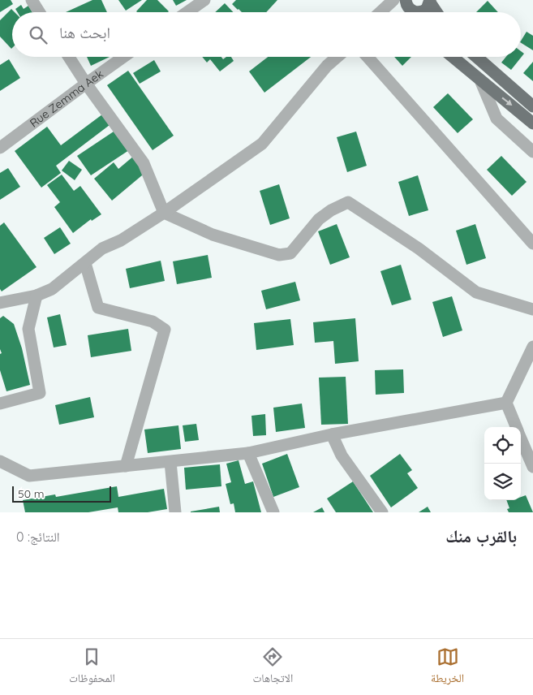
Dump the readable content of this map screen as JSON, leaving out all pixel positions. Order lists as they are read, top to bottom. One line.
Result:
{"streets":{"street":["Rue Zemma Aek"]},"scale_bar":"50 m","page":{"search":"ابحث هنا","scale":"50 m","heading":["بالقرب منك","النتائج: 0"],"nav":["الخريطة","الاتجاهات","المحفوظات"]}}
